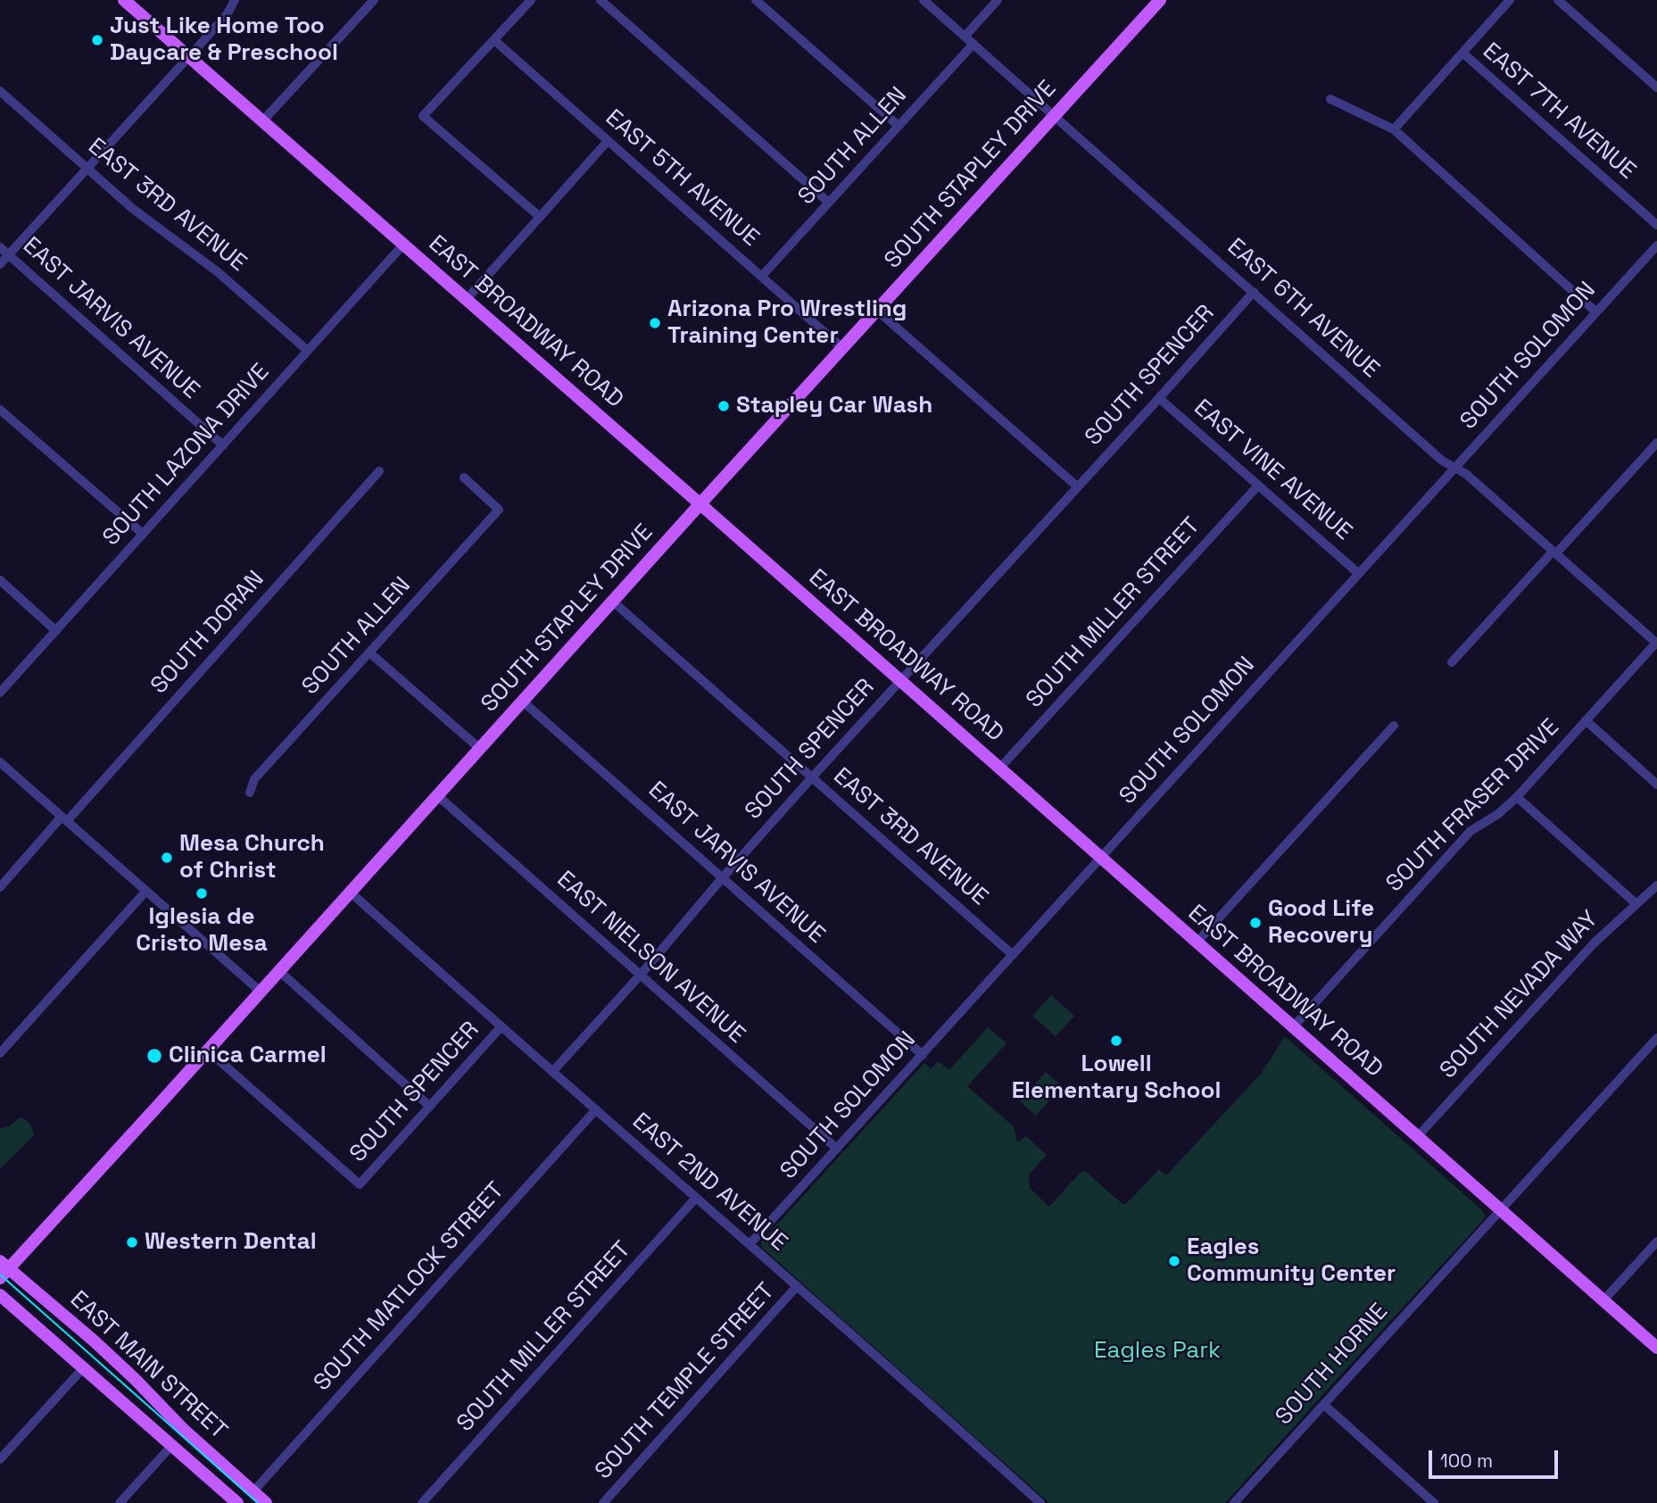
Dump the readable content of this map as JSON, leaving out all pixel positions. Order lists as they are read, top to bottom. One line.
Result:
{"streets":{"main road":["SOUTH STAPLEY DRIVE","EAST BROADWAY ROAD","EAST MAIN STREET"],"street":["EAST 7TH AVENUE","SOUTH ALLEN","EAST 5TH AVENUE","EAST 3RD AVENUE","EAST 6TH AVENUE","EAST JARVIS AVENUE","SOUTH SOLOMON","SOUTH SPENCER","SOUTH LAZONA DRIVE","EAST VINE AVENUE","SOUTH MILLER STREET","SOUTH DORAN","SOUTH FRASER DRIVE","EAST NIELSON AVENUE","SOUTH NEVADA WAY","EAST 2ND AVENUE","SOUTH MATLOCK STREET","SOUTH HORNE","SOUTH TEMPLE STREET"]},"crossings":[["SOUTH ALLEN","EAST 5TH AVENUE"],["SOUTH ALLEN","EAST 6TH AVENUE"],["SOUTH STAPLEY DRIVE","EAST 5TH AVENUE"],["SOUTH STAPLEY DRIVE","EAST 3RD AVENUE"],["SOUTH STAPLEY DRIVE","EAST 6TH AVENUE"],["SOUTH STAPLEY DRIVE","EAST JARVIS AVENUE"],["SOUTH STAPLEY DRIVE","EAST BROADWAY ROAD"],["SOUTH STAPLEY DRIVE","SOUTH SPENCER"],["SOUTH STAPLEY DRIVE","EAST NIELSON AVENUE"],["SOUTH STAPLEY DRIVE","EAST 2ND AVENUE"],["SOUTH STAPLEY DRIVE","EAST MAIN STREET"],["EAST 3RD AVENUE","SOUTH SOLOMON"],["EAST 3RD AVENUE","SOUTH SPENCER"],["EAST 3RD AVENUE","SOUTH LAZONA DRIVE"],["EAST 6TH AVENUE","SOUTH SOLOMON"],["EAST 6TH AVENUE","SOUTH SPENCER"],["EAST 6TH AVENUE","SOUTH FRASER DRIVE"],["EAST JARVIS AVENUE","SOUTH SOLOMON"],["EAST JARVIS AVENUE","SOUTH SPENCER"],["EAST JARVIS AVENUE","SOUTH LAZONA DRIVE"],["EAST BROADWAY ROAD","SOUTH SOLOMON"],["EAST BROADWAY ROAD","SOUTH SPENCER"],["EAST BROADWAY ROAD","SOUTH LAZONA DRIVE"],["EAST BROADWAY ROAD","SOUTH MILLER STREET"],["EAST BROADWAY ROAD","SOUTH FRASER DRIVE"],["EAST BROADWAY ROAD","SOUTH NEVADA WAY"],["EAST BROADWAY ROAD","SOUTH HORNE"],["SOUTH SOLOMON","EAST VINE AVENUE"],["SOUTH SOLOMON","EAST NIELSON AVENUE"],["SOUTH SOLOMON","EAST 2ND AVENUE"],["SOUTH SPENCER","EAST VINE AVENUE"],["SOUTH SPENCER","EAST NIELSON AVENUE"],["SOUTH SPENCER","EAST 2ND AVENUE"],["EAST VINE AVENUE","SOUTH MILLER STREET"],["SOUTH MILLER STREET","EAST 2ND AVENUE"],["EAST 2ND AVENUE","SOUTH MATLOCK STREET"],["EAST 2ND AVENUE","SOUTH TEMPLE STREET"],["SOUTH MATLOCK STREET","EAST MAIN STREET"]],"parks":["Eagles Park"],"places":["Just Like Home Too Daycare & Preschool","Arizona Pro Wrestling Training Center","Stapley Car Wash","Mesa Church of Christ","Iglesia de Cristo Mesa","Good Life Recovery","Lowell Elementary School","Clinica Carmel","Western Dental","Eagles Community Center"],"scale_bar":"100 m"}
